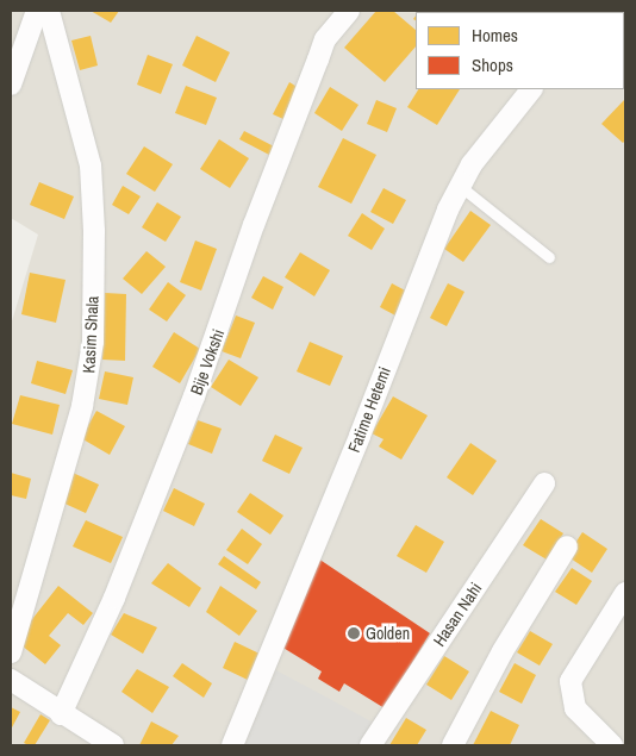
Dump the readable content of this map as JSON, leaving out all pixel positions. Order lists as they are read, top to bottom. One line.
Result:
{"streets":{"street":["Kasim Shala","Bije Vokshi","Fatime Hetemi","Hasan Nahi"]},"places":["Golden"],"legend":["Homes","Shops"]}
